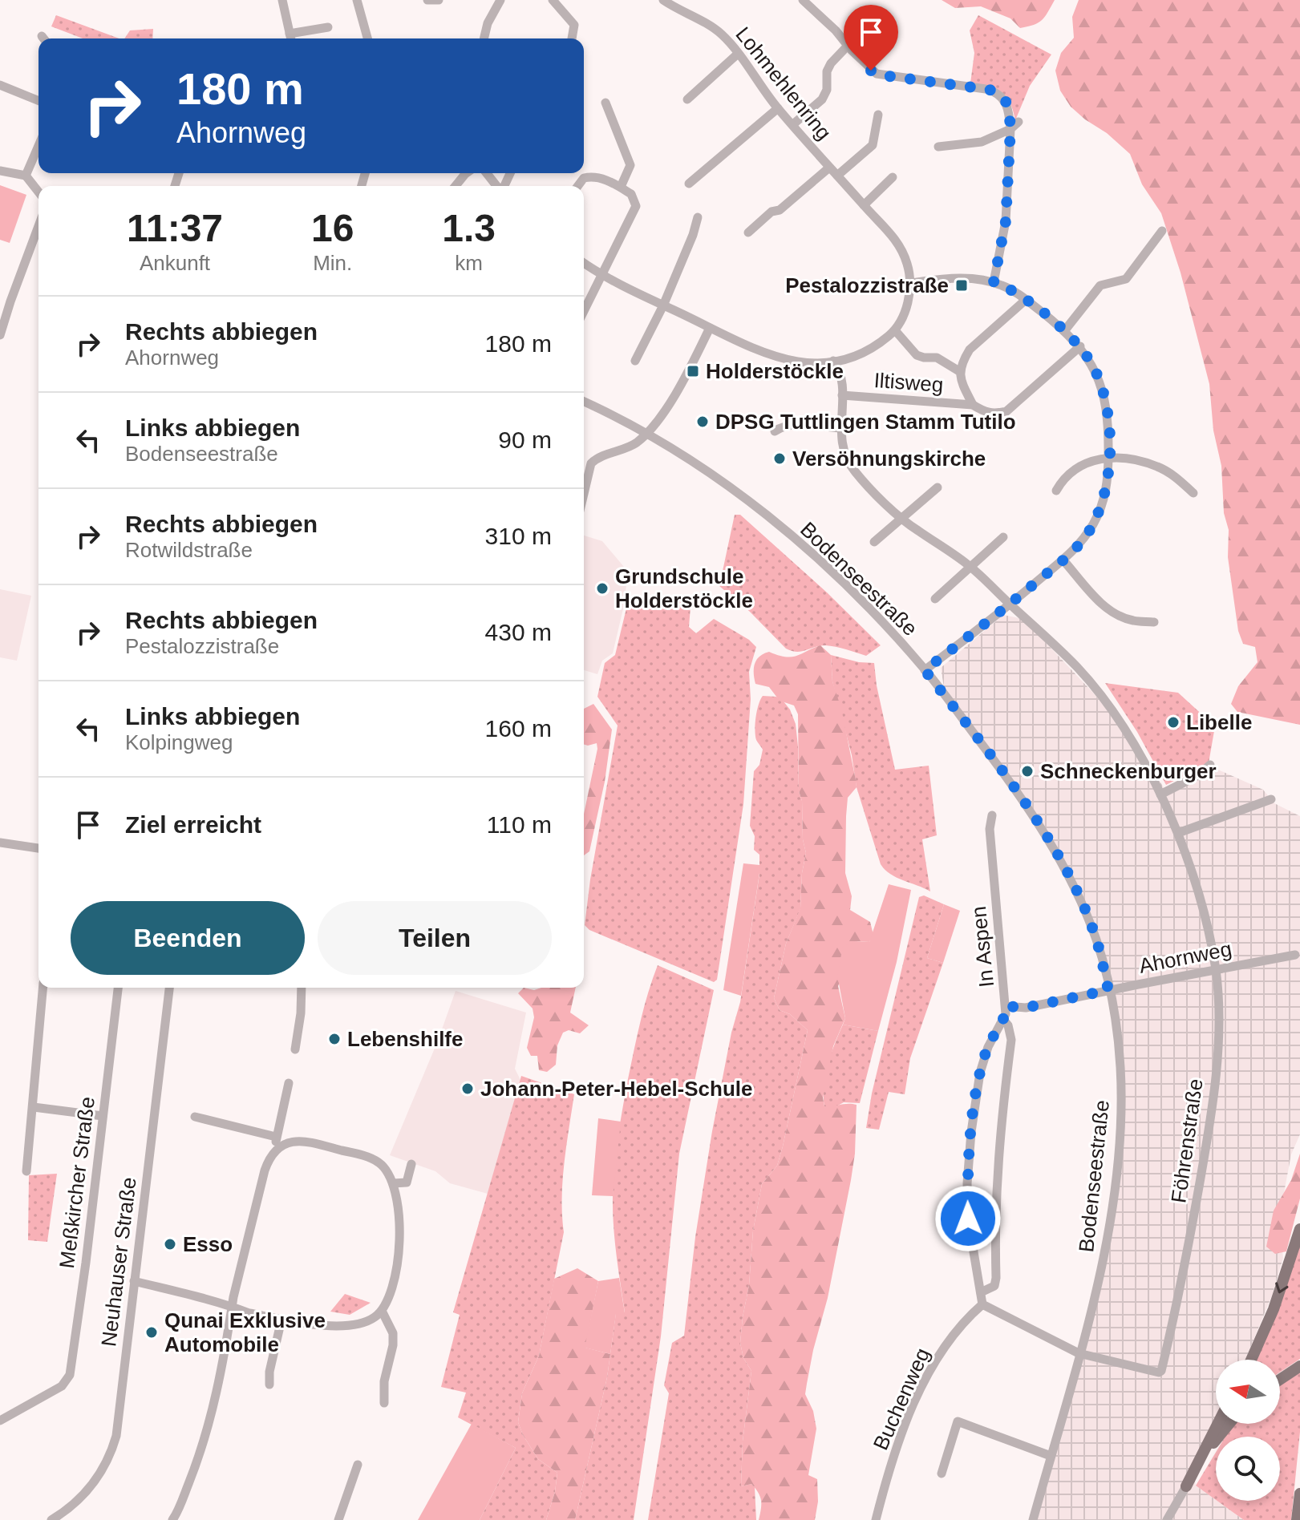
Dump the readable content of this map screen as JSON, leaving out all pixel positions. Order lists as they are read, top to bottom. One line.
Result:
{"streets":{"street":["Lohmehlenring","Iltisweg","Bodenseestraße","In Aspen","Ahornweg","Föhrenstraße","Meßkircher Straße","Neuhauser Straße","Buchenweg"]},"crossings":[["Iltisweg","Föhrenstraße"],["Bodenseestraße","Ahornweg"],["Bodenseestraße","Föhrenstraße"],["In Aspen","Ahornweg"],["In Aspen","Buchenweg"],["Ahornweg","Föhrenstraße"]],"places":{"transit":["Pestalozzistraße","Holderstöckle"],"other":["DPSG Tuttlingen Stamm Tutilo","Versöhnungskirche","Grundschule Holderstöckle","Libelle","Schneckenburger","Lebenshilfe","Johann-Peter-Hebel-Schule","Esso","Qunai Exklusive Automobile"]},"north":"left","page":{"turn":["180 m","Ahornweg"],"eta":["11:37","Ankunft","16","Min.","1.3","km"],"list":[{"name":"Rechts abbiegen","note":"Ahornweg","value":"180 m"},{"name":"Links abbiegen","note":"Bodenseestraße","value":"90 m"},{"name":"Rechts abbiegen","note":"Rotwildstraße","value":"310 m"},{"name":"Rechts abbiegen","note":"Pestalozzistraße","value":"430 m"},{"name":"Links abbiegen","note":"Kolpingweg","value":"160 m"},{"name":"Ziel erreicht","value":"110 m"}],"buttons":["Beenden","Teilen"]}}
